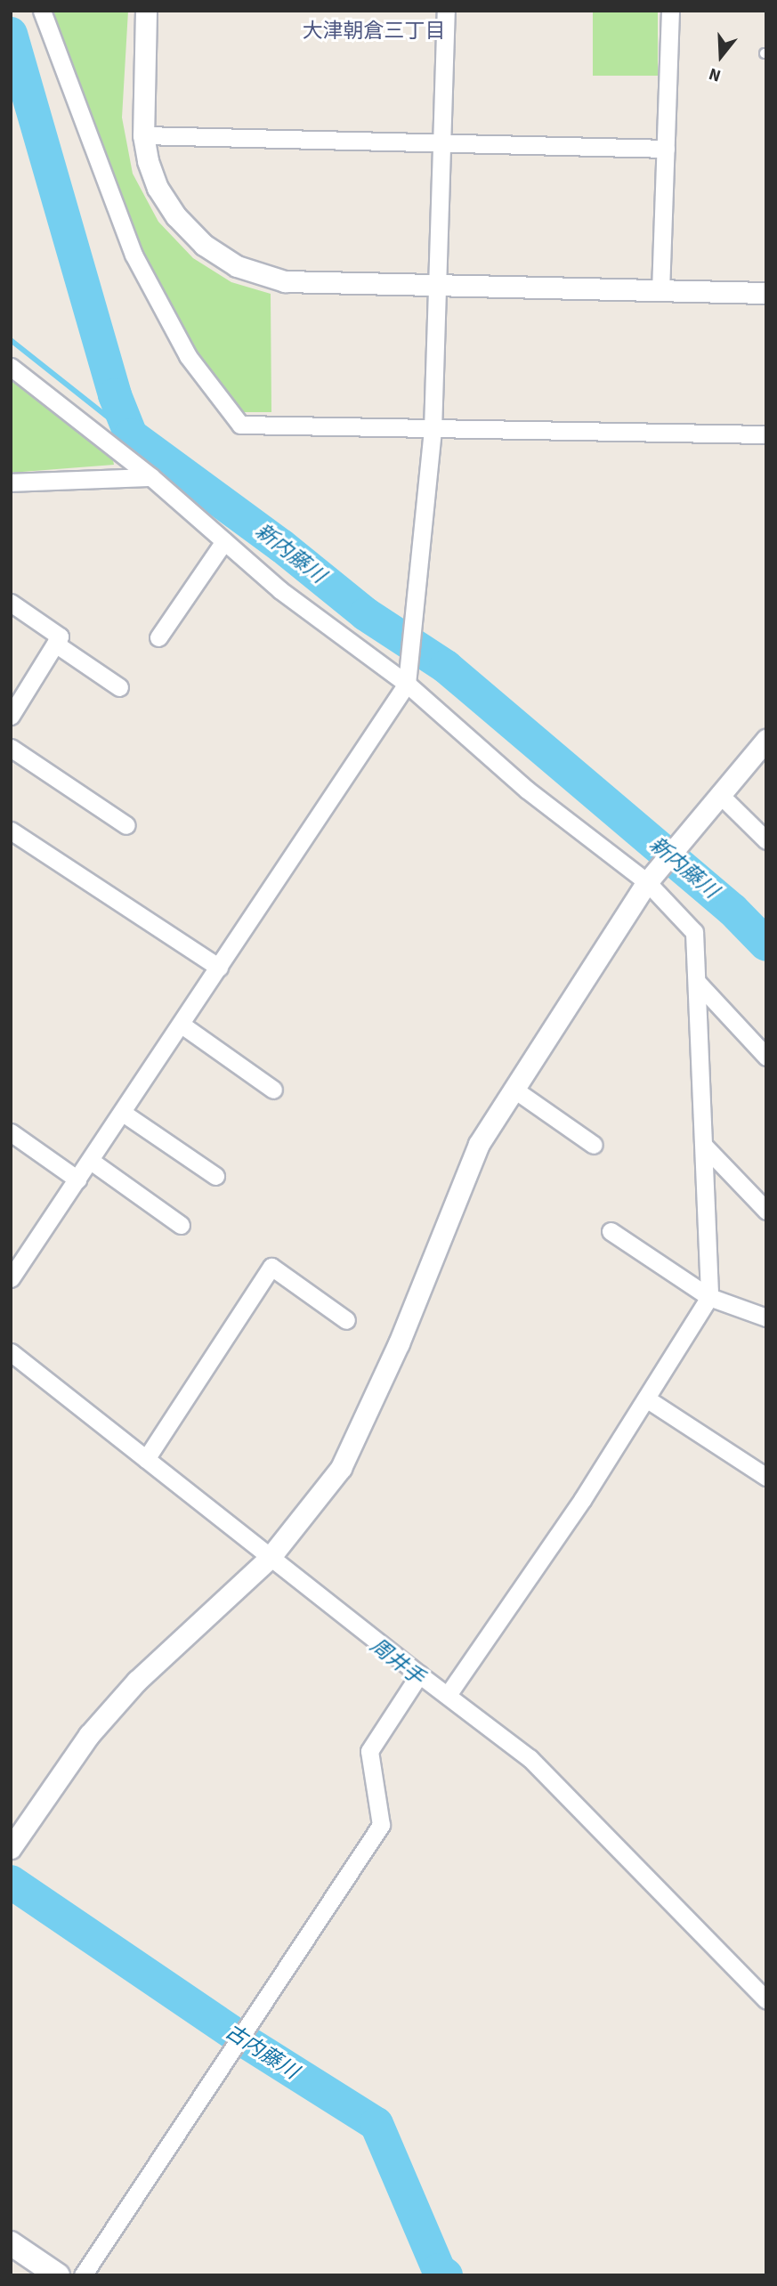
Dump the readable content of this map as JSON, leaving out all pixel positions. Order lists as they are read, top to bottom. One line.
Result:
{"districts":["大津朝倉三丁目"],"water":["新内藤川","周井手","古内藤川"],"north":"bottom"}
